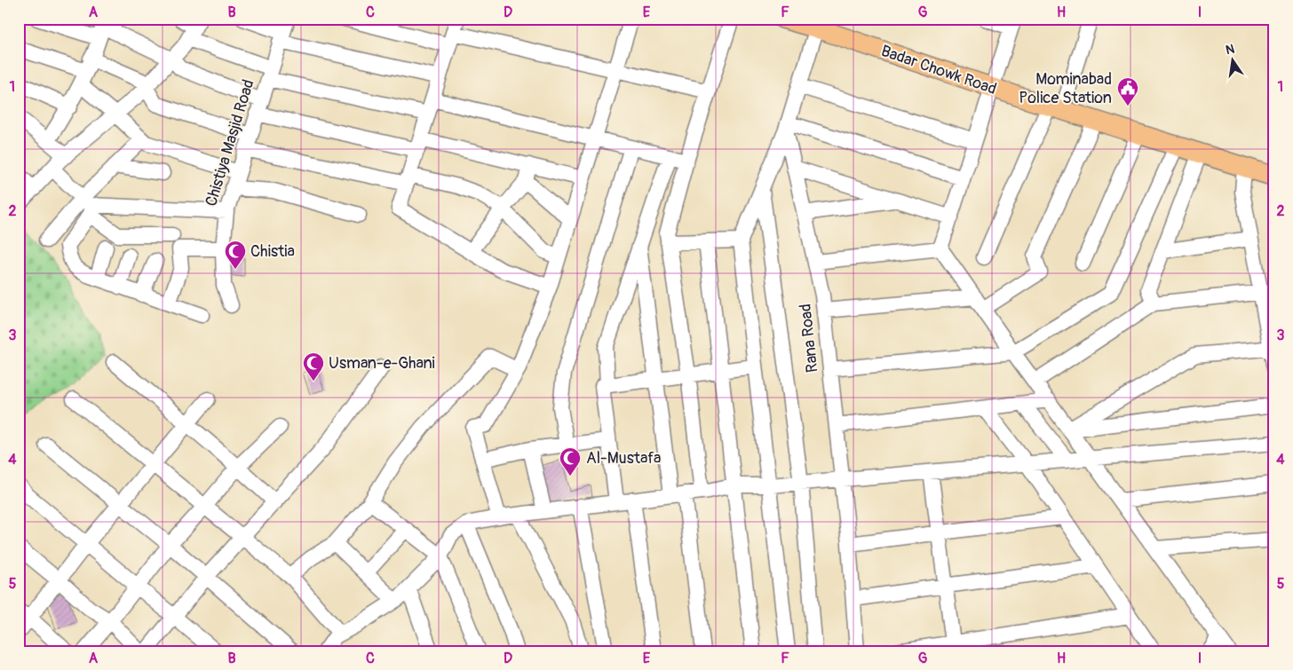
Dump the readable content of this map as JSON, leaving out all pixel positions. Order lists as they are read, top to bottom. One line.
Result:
{"streets":{"main road":["Badar Chowk Road"],"street":["Chistiya Masjid Road","Rana Road"]},"crossings":[["Badar Chowk Road","Rana Road"]],"places":{"public building":["Mominabad Police Station"],"mosque":["Chistia","Usman-e-Ghani","Al-Mustafa"]},"north":"top","grid":{"columns":["A","B","C","D","E","F","G","H","I"],"rows":["1","2","3","4","5"]}}
